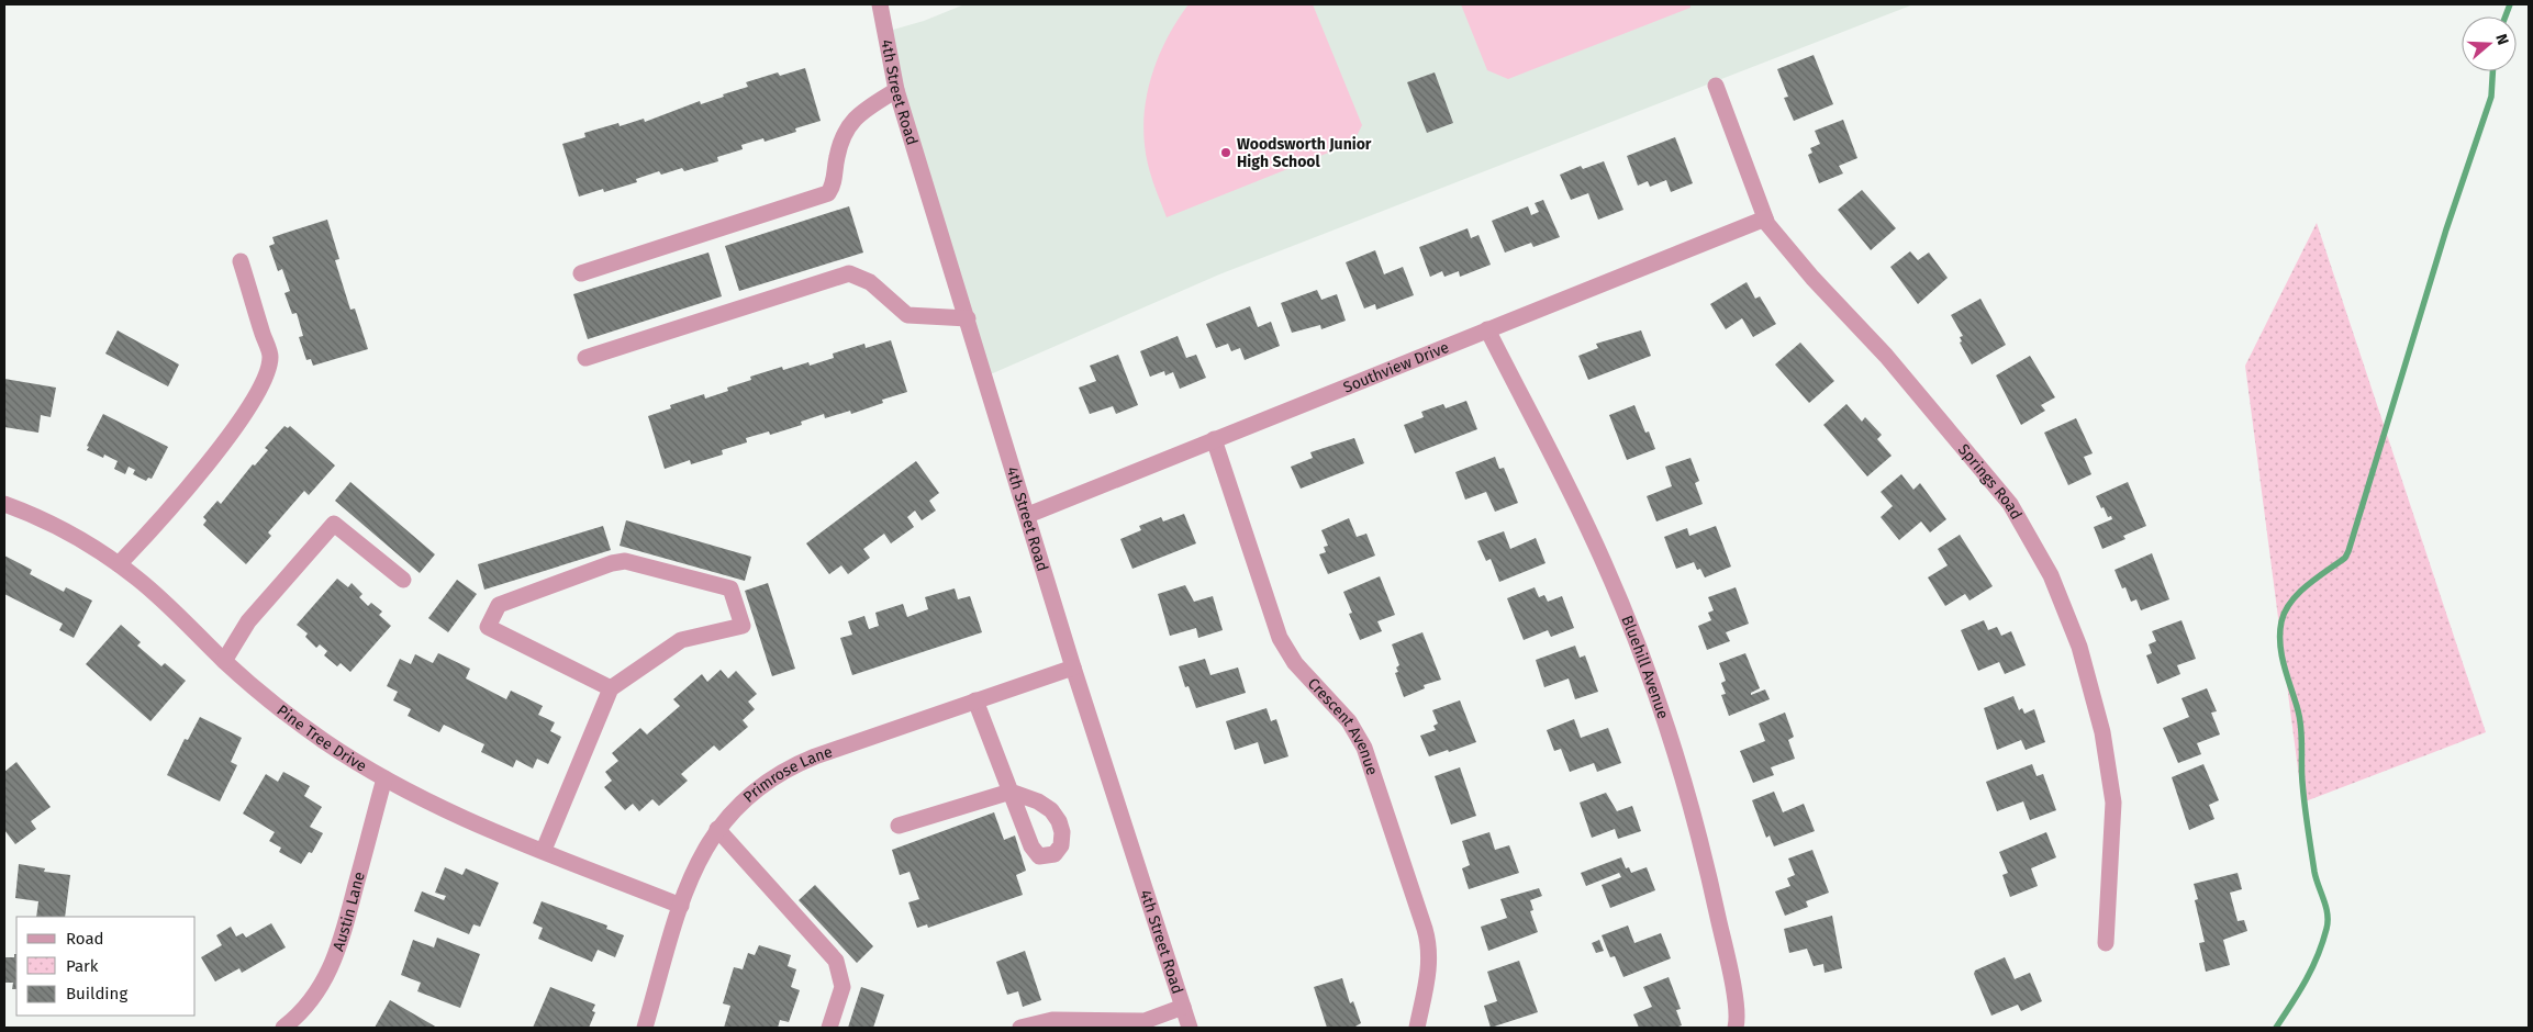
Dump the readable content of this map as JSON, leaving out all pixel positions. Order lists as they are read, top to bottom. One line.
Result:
{"streets":{"street":["4th Street Road","Southview Drive","Springs Road","Bluehill Avenue","Crescent Avenue","Pine Tree Drive","Primrose Lane","Austin Lane"]},"crossings":[["4th Street Road","Southview Drive"],["4th Street Road","Primrose Lane"],["Southview Drive","Springs Road"],["Southview Drive","Bluehill Avenue"],["Southview Drive","Crescent Avenue"],["Pine Tree Drive","Primrose Lane"],["Pine Tree Drive","Austin Lane"]],"places":["Woodsworth Junior High School"],"legend":["Road","Park","Building"],"north":"right"}
